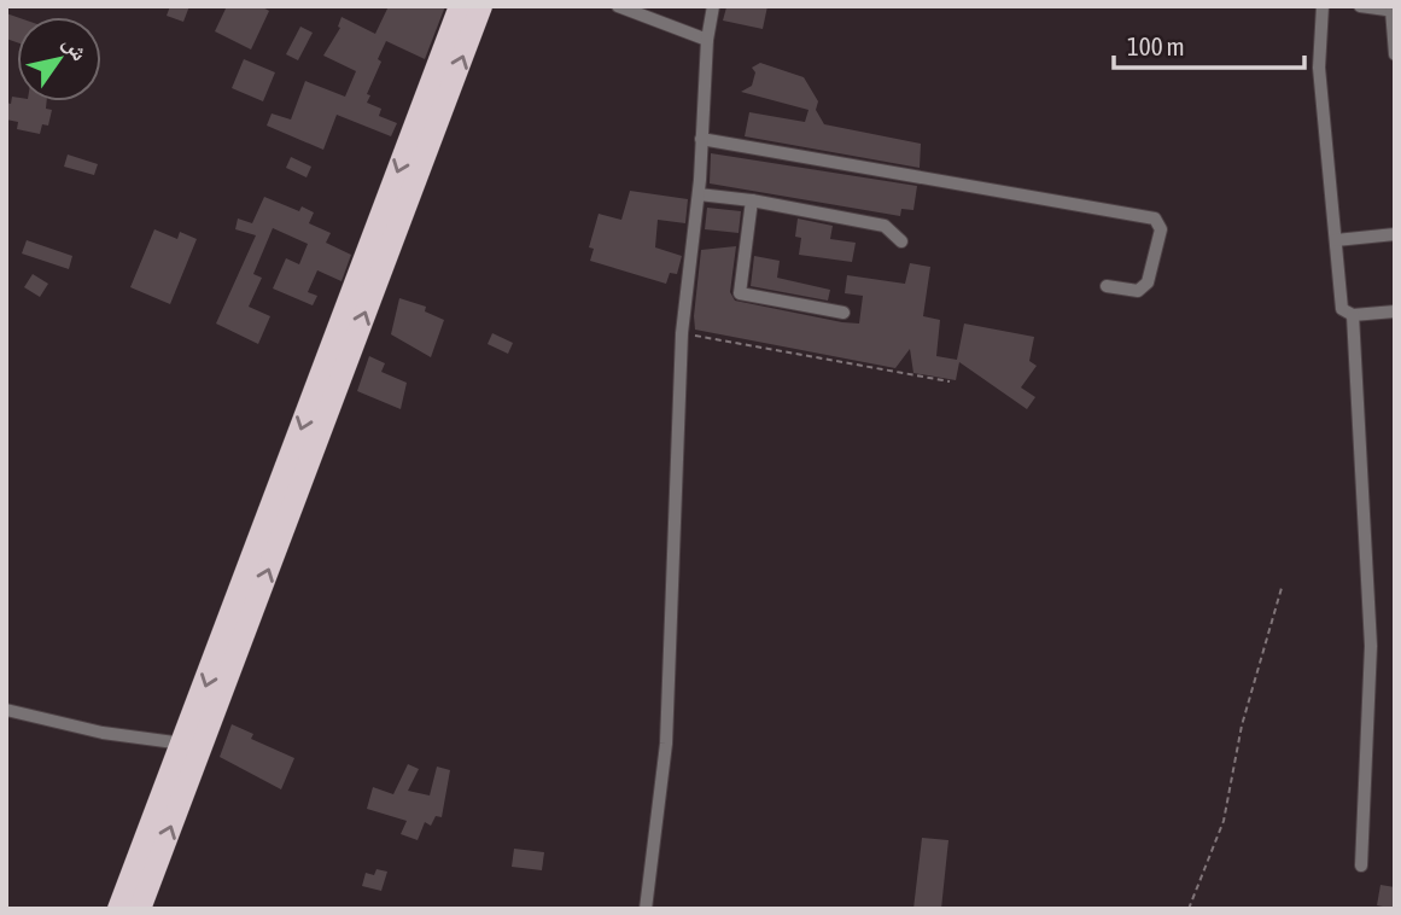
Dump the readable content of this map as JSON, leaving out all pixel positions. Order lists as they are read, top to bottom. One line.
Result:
{"scale_bar":"100 m","north":"top right"}
